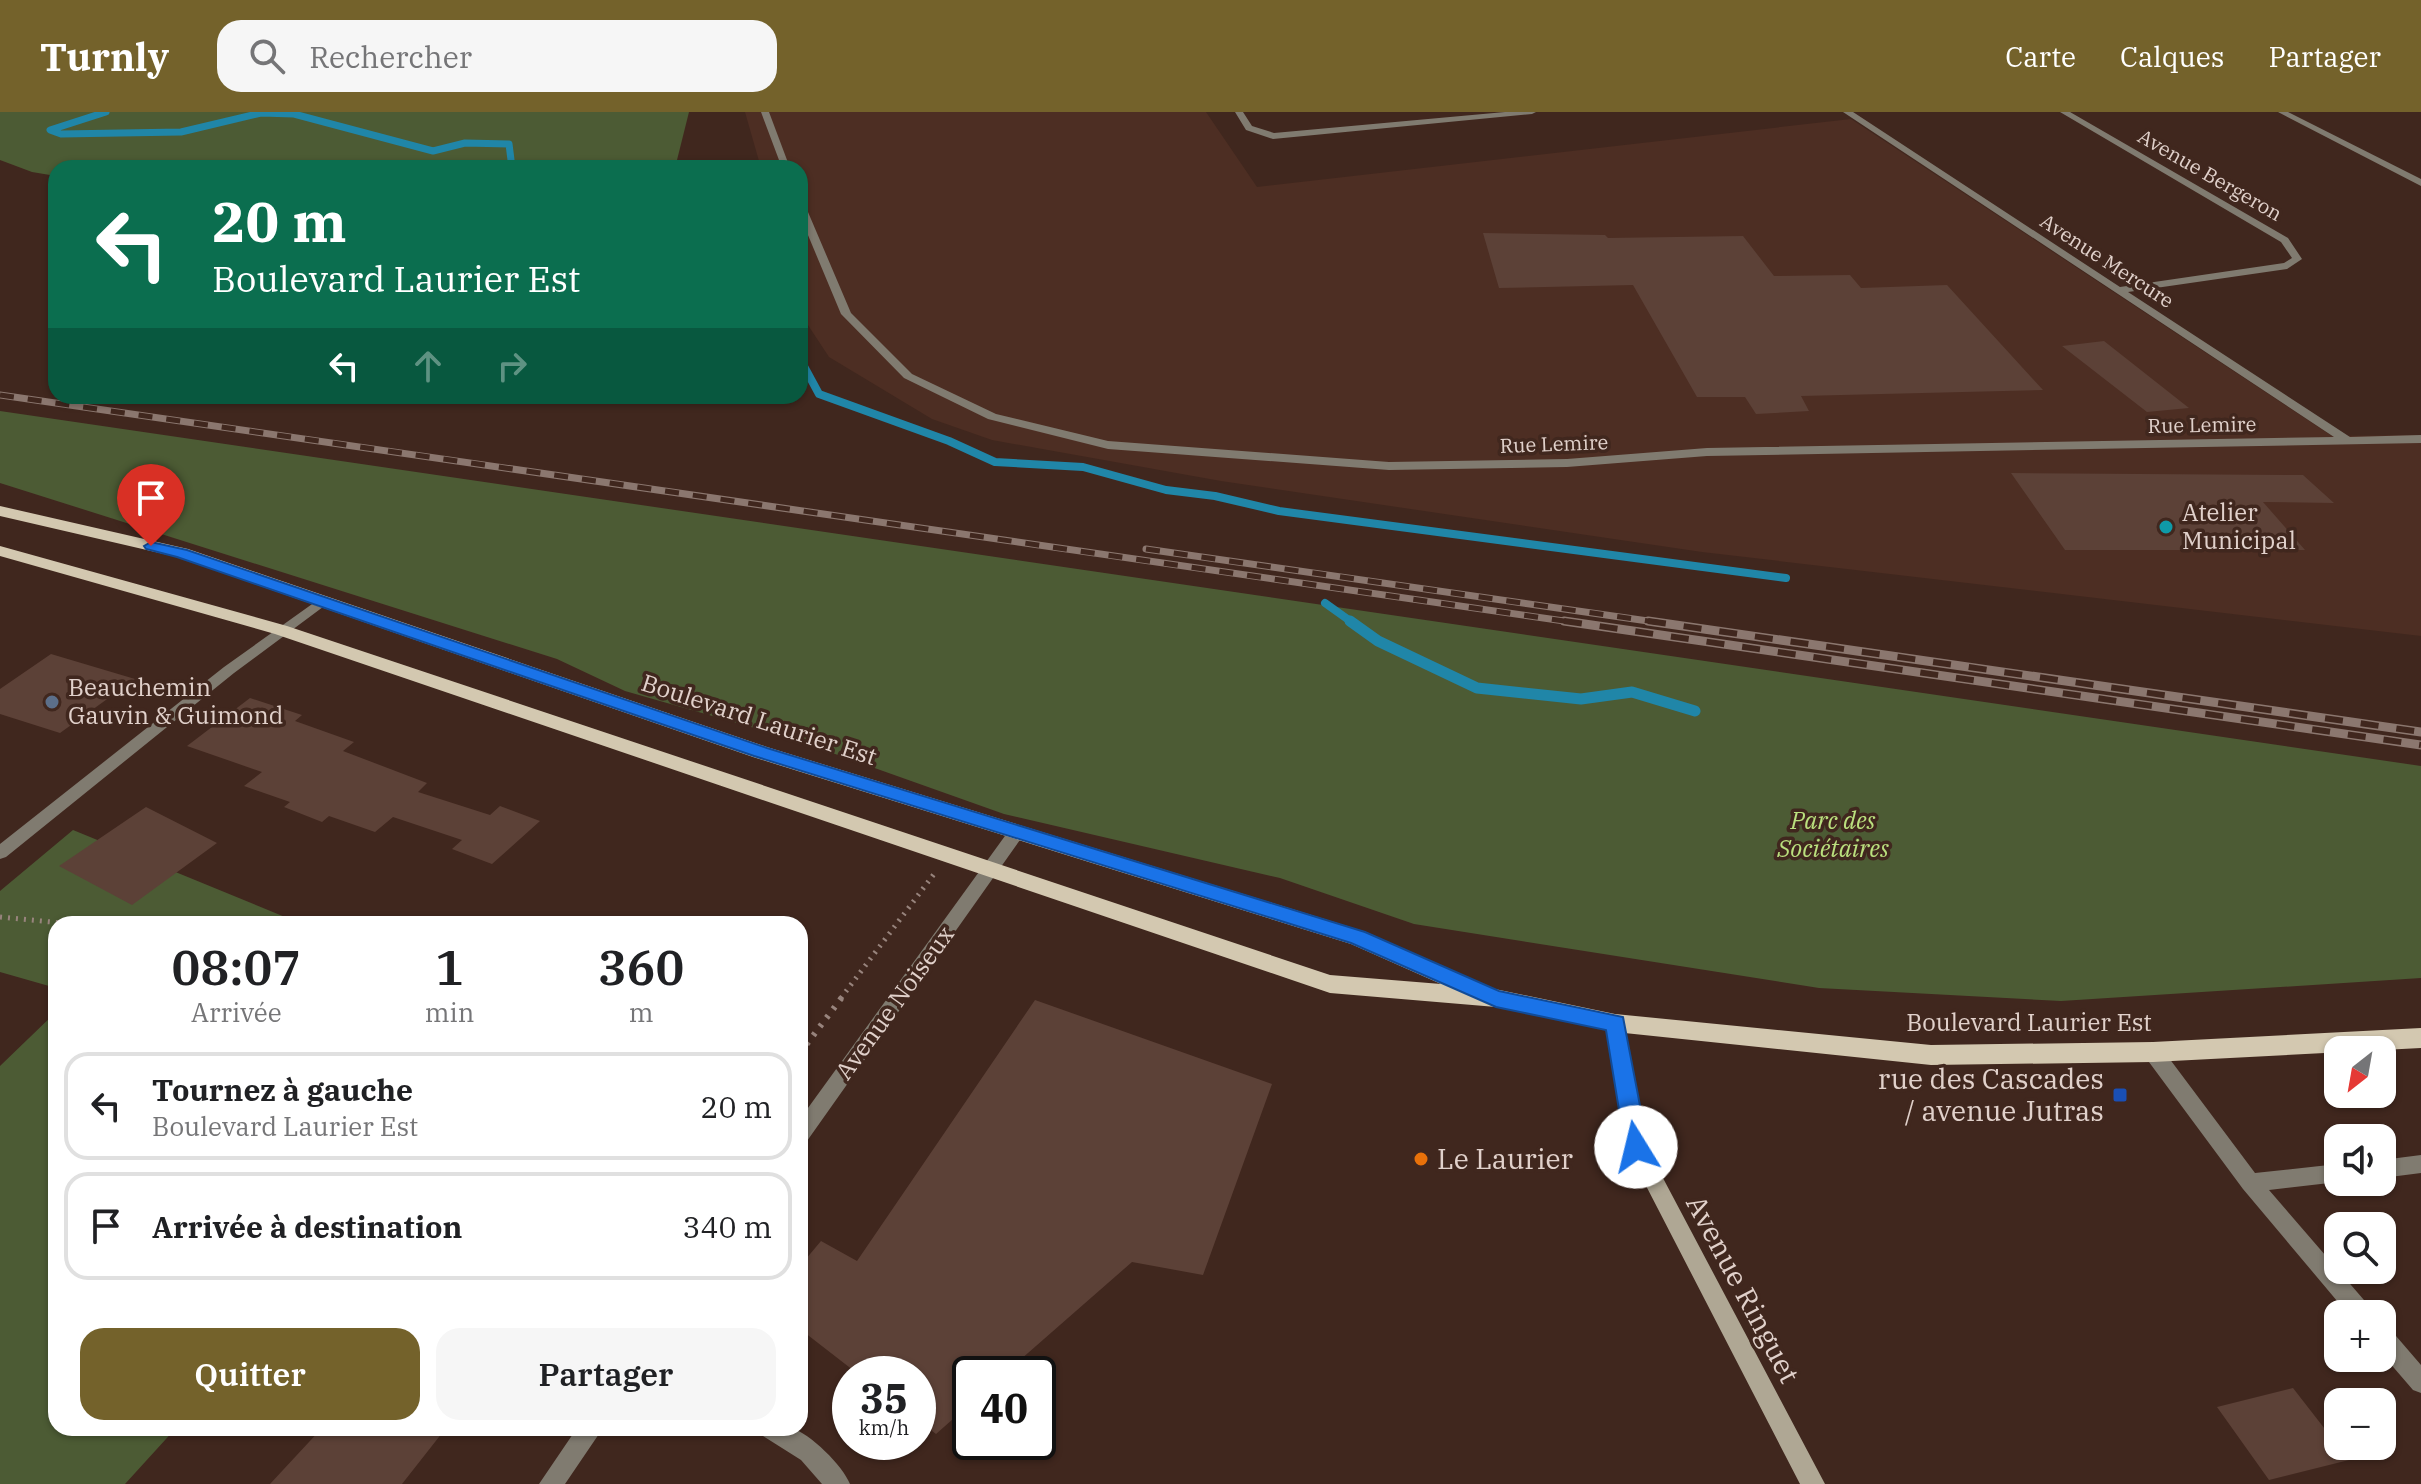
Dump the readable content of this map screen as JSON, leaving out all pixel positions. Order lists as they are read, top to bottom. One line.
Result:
{"streets":{"main road":["Boulevard Laurier Est"],"street":["Avenue Bergeron","Avenue Mercure","Rue Lemire","Avenue Noiseux","Avenue Ringuet"]},"crossings":[["Avenue Bergeron","Avenue Mercure"],["Avenue Mercure","Rue Lemire"],["Boulevard Laurier Est","Avenue Noiseux"],["Boulevard Laurier Est","Avenue Ringuet"]],"parks":["Parc des Sociétaires"],"places":{"other":["Atelier Municipal","Beauchemin Gauvin & Guimond","Le Laurier"],"transit":["rue des Cascades / avenue Jutras"]},"north":"bottom left","page":{"header":"Turnly","search":"Rechercher","nav":["Carte","Calques","Partager"],"turn":["20 m","Boulevard Laurier Est"],"eta":["08:07","Arrivée","1","min","360","m"],"map_buttons":["+","−"],"list":[{"name":"Tournez à gauche","note":"Boulevard Laurier Est","value":"20 m"},{"name":"Arrivée à destination","value":"340 m"}],"buttons":["Quitter","Partager"],"speed":"35 km/h","limit":"40"}}
